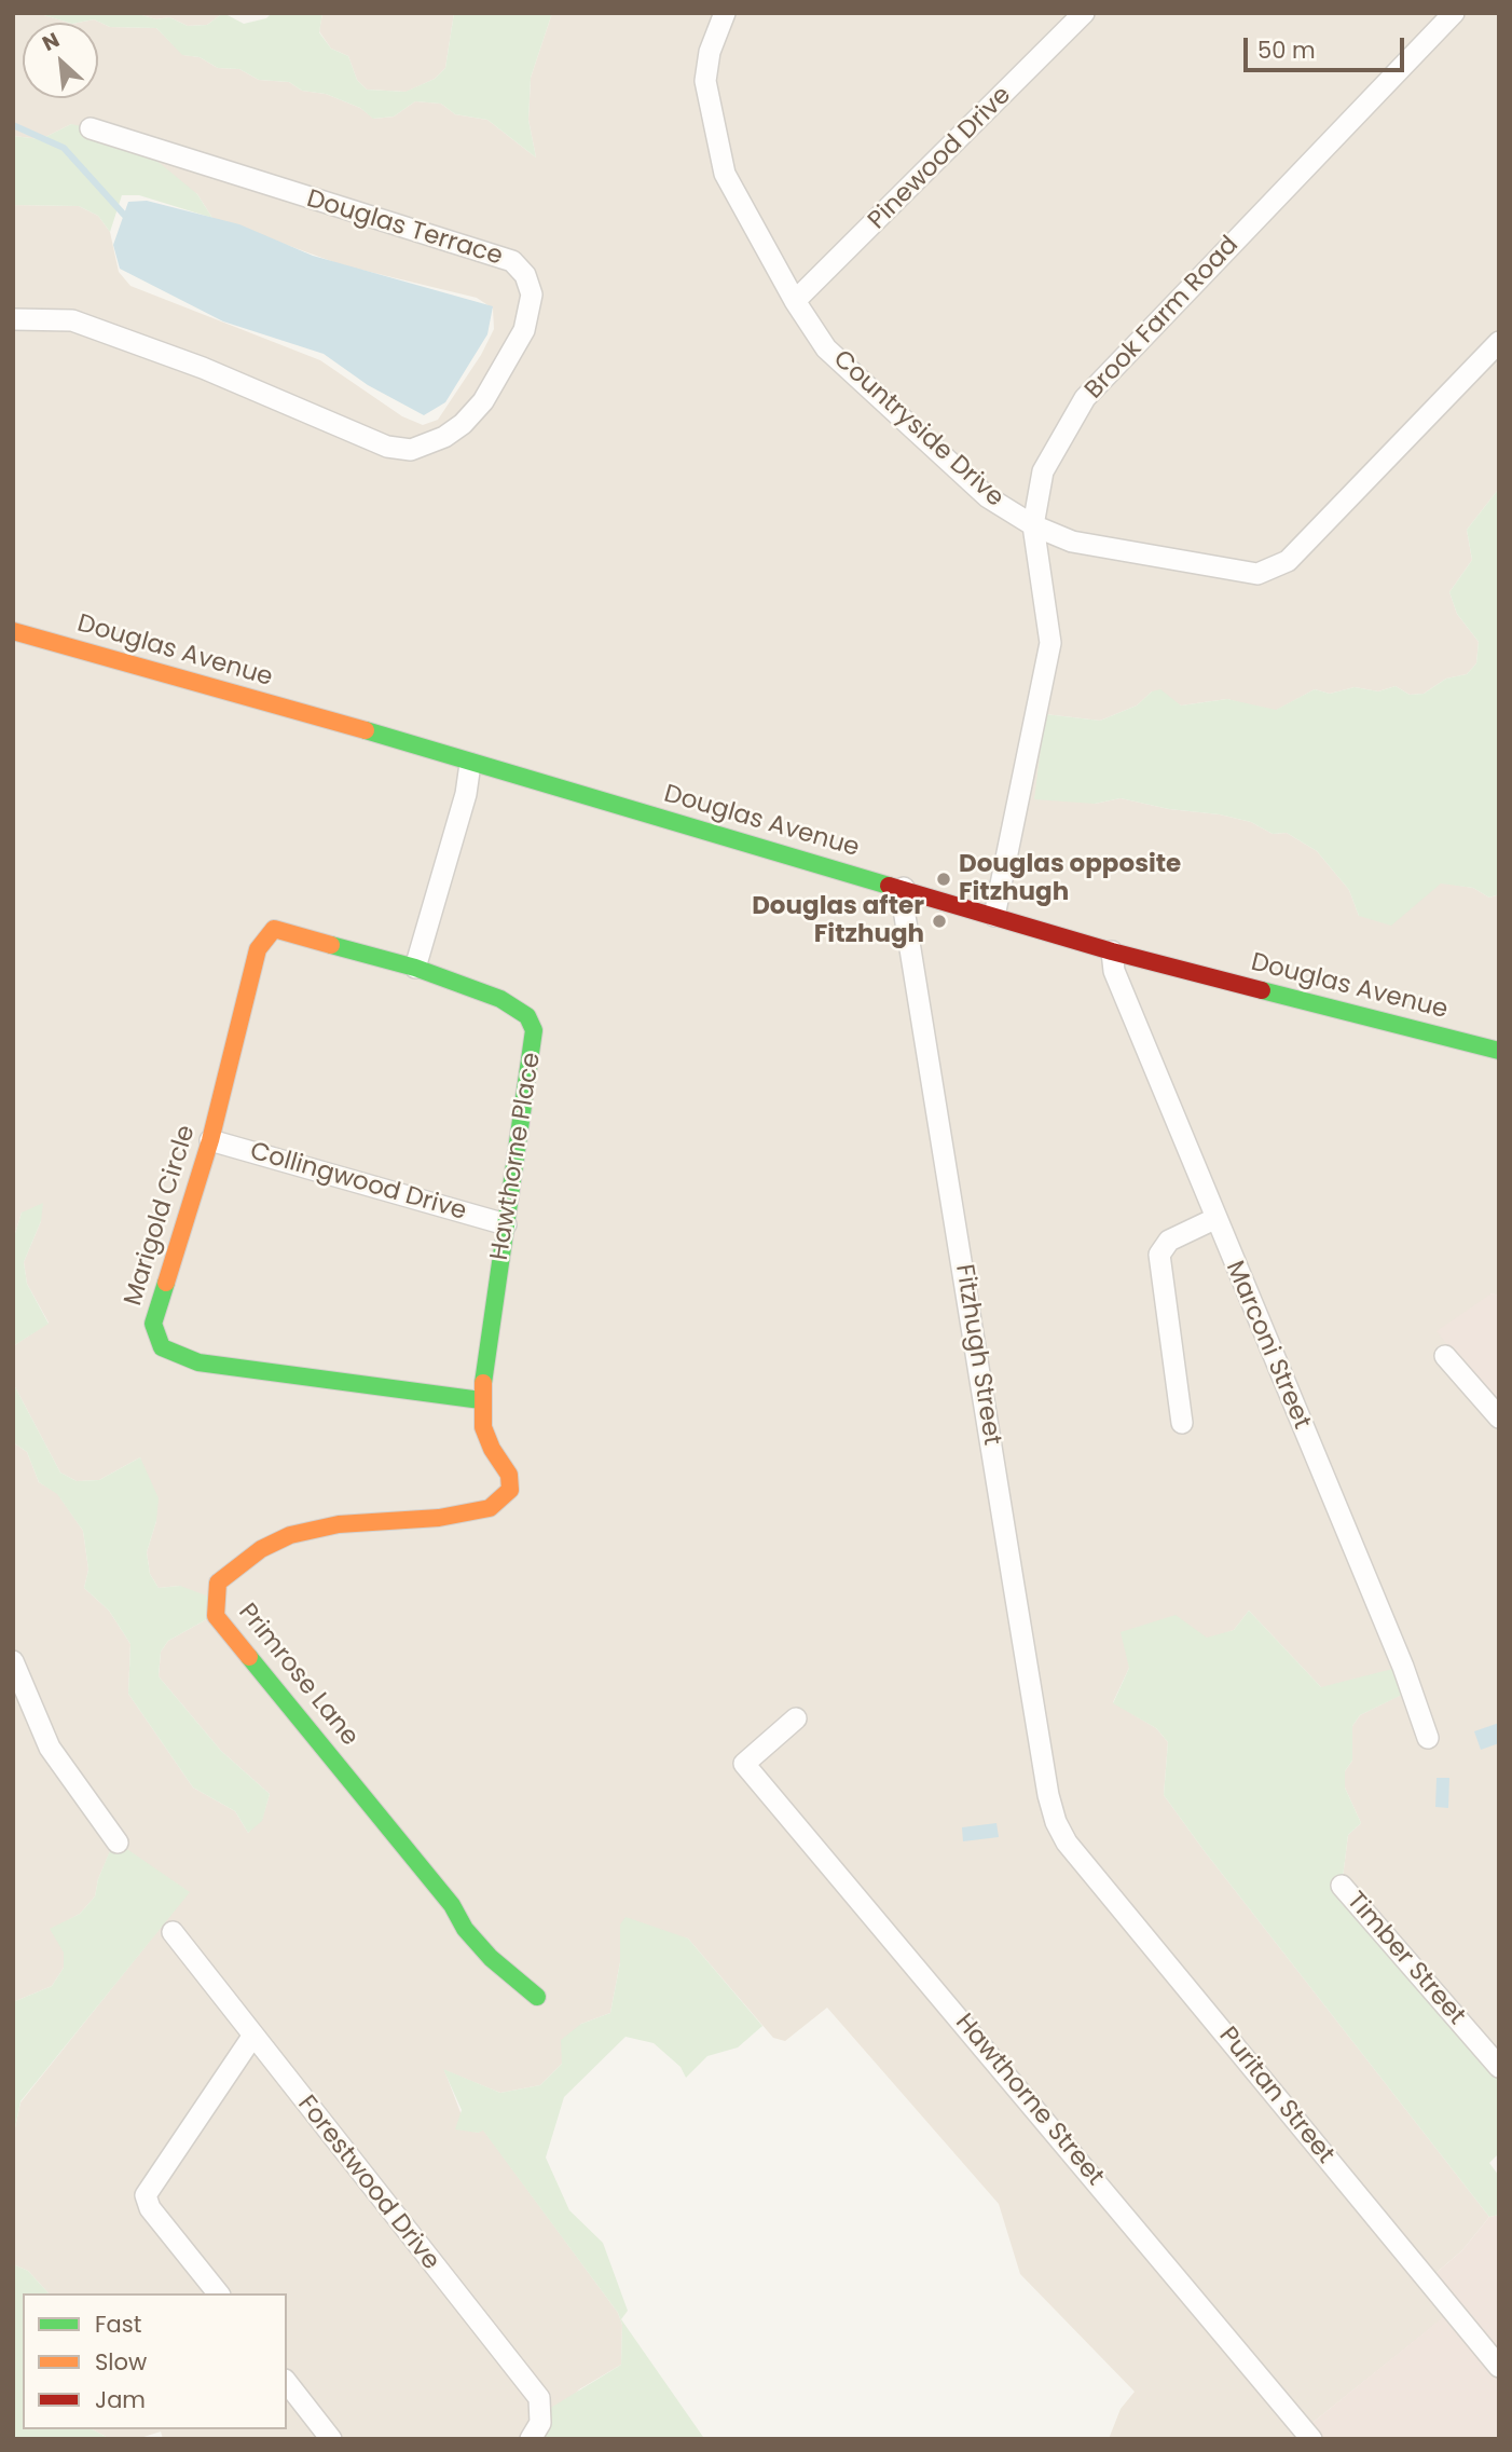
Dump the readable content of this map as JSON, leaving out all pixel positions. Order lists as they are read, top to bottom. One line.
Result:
{"streets":{"street":["Pinewood Drive","Douglas Terrace","Brook Farm Road","Countryside Drive","Douglas Avenue","Hawthorne Place","Collingwood Drive","Marigold Circle","Marconi Street","Fitzhugh Street","Primrose Lane","Timber Street","Puritan Street","Hawthorne Street","Forestwood Drive"]},"crossings":[["Pinewood Drive","Countryside Drive"],["Brook Farm Road","Countryside Drive"],["Brook Farm Road","Douglas Avenue"],["Douglas Avenue","Marconi Street"],["Douglas Avenue","Fitzhugh Street"],["Hawthorne Place","Collingwood Drive"],["Hawthorne Place","Marigold Circle"],["Hawthorne Place","Primrose Lane"],["Collingwood Drive","Marigold Circle"],["Fitzhugh Street","Puritan Street"]],"places":["Douglas opposite Fitzhugh","Douglas after Fitzhugh"],"legend":["Fast","Slow","Jam"],"scale_bar":"50 m","north":"top left"}
